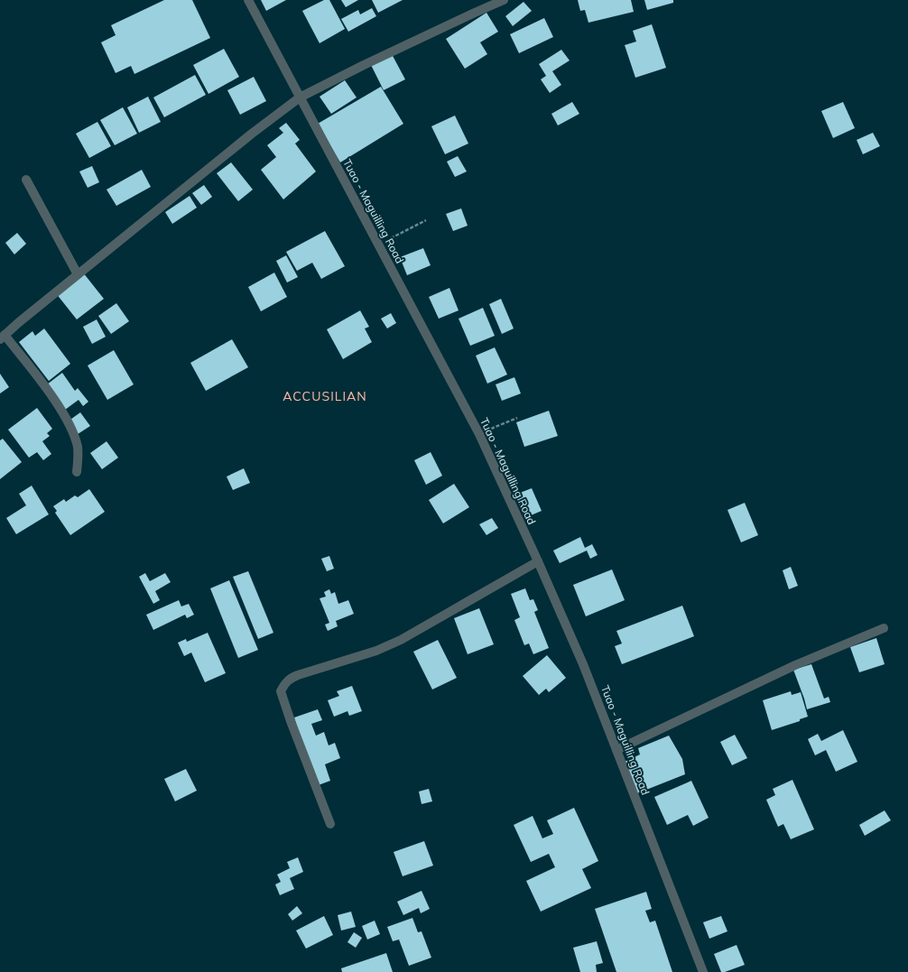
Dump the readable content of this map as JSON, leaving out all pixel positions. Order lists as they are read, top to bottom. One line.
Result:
{"streets":{"street":["Tuao - Maguilling Road"]},"districts":["ACCUSILIAN"]}
